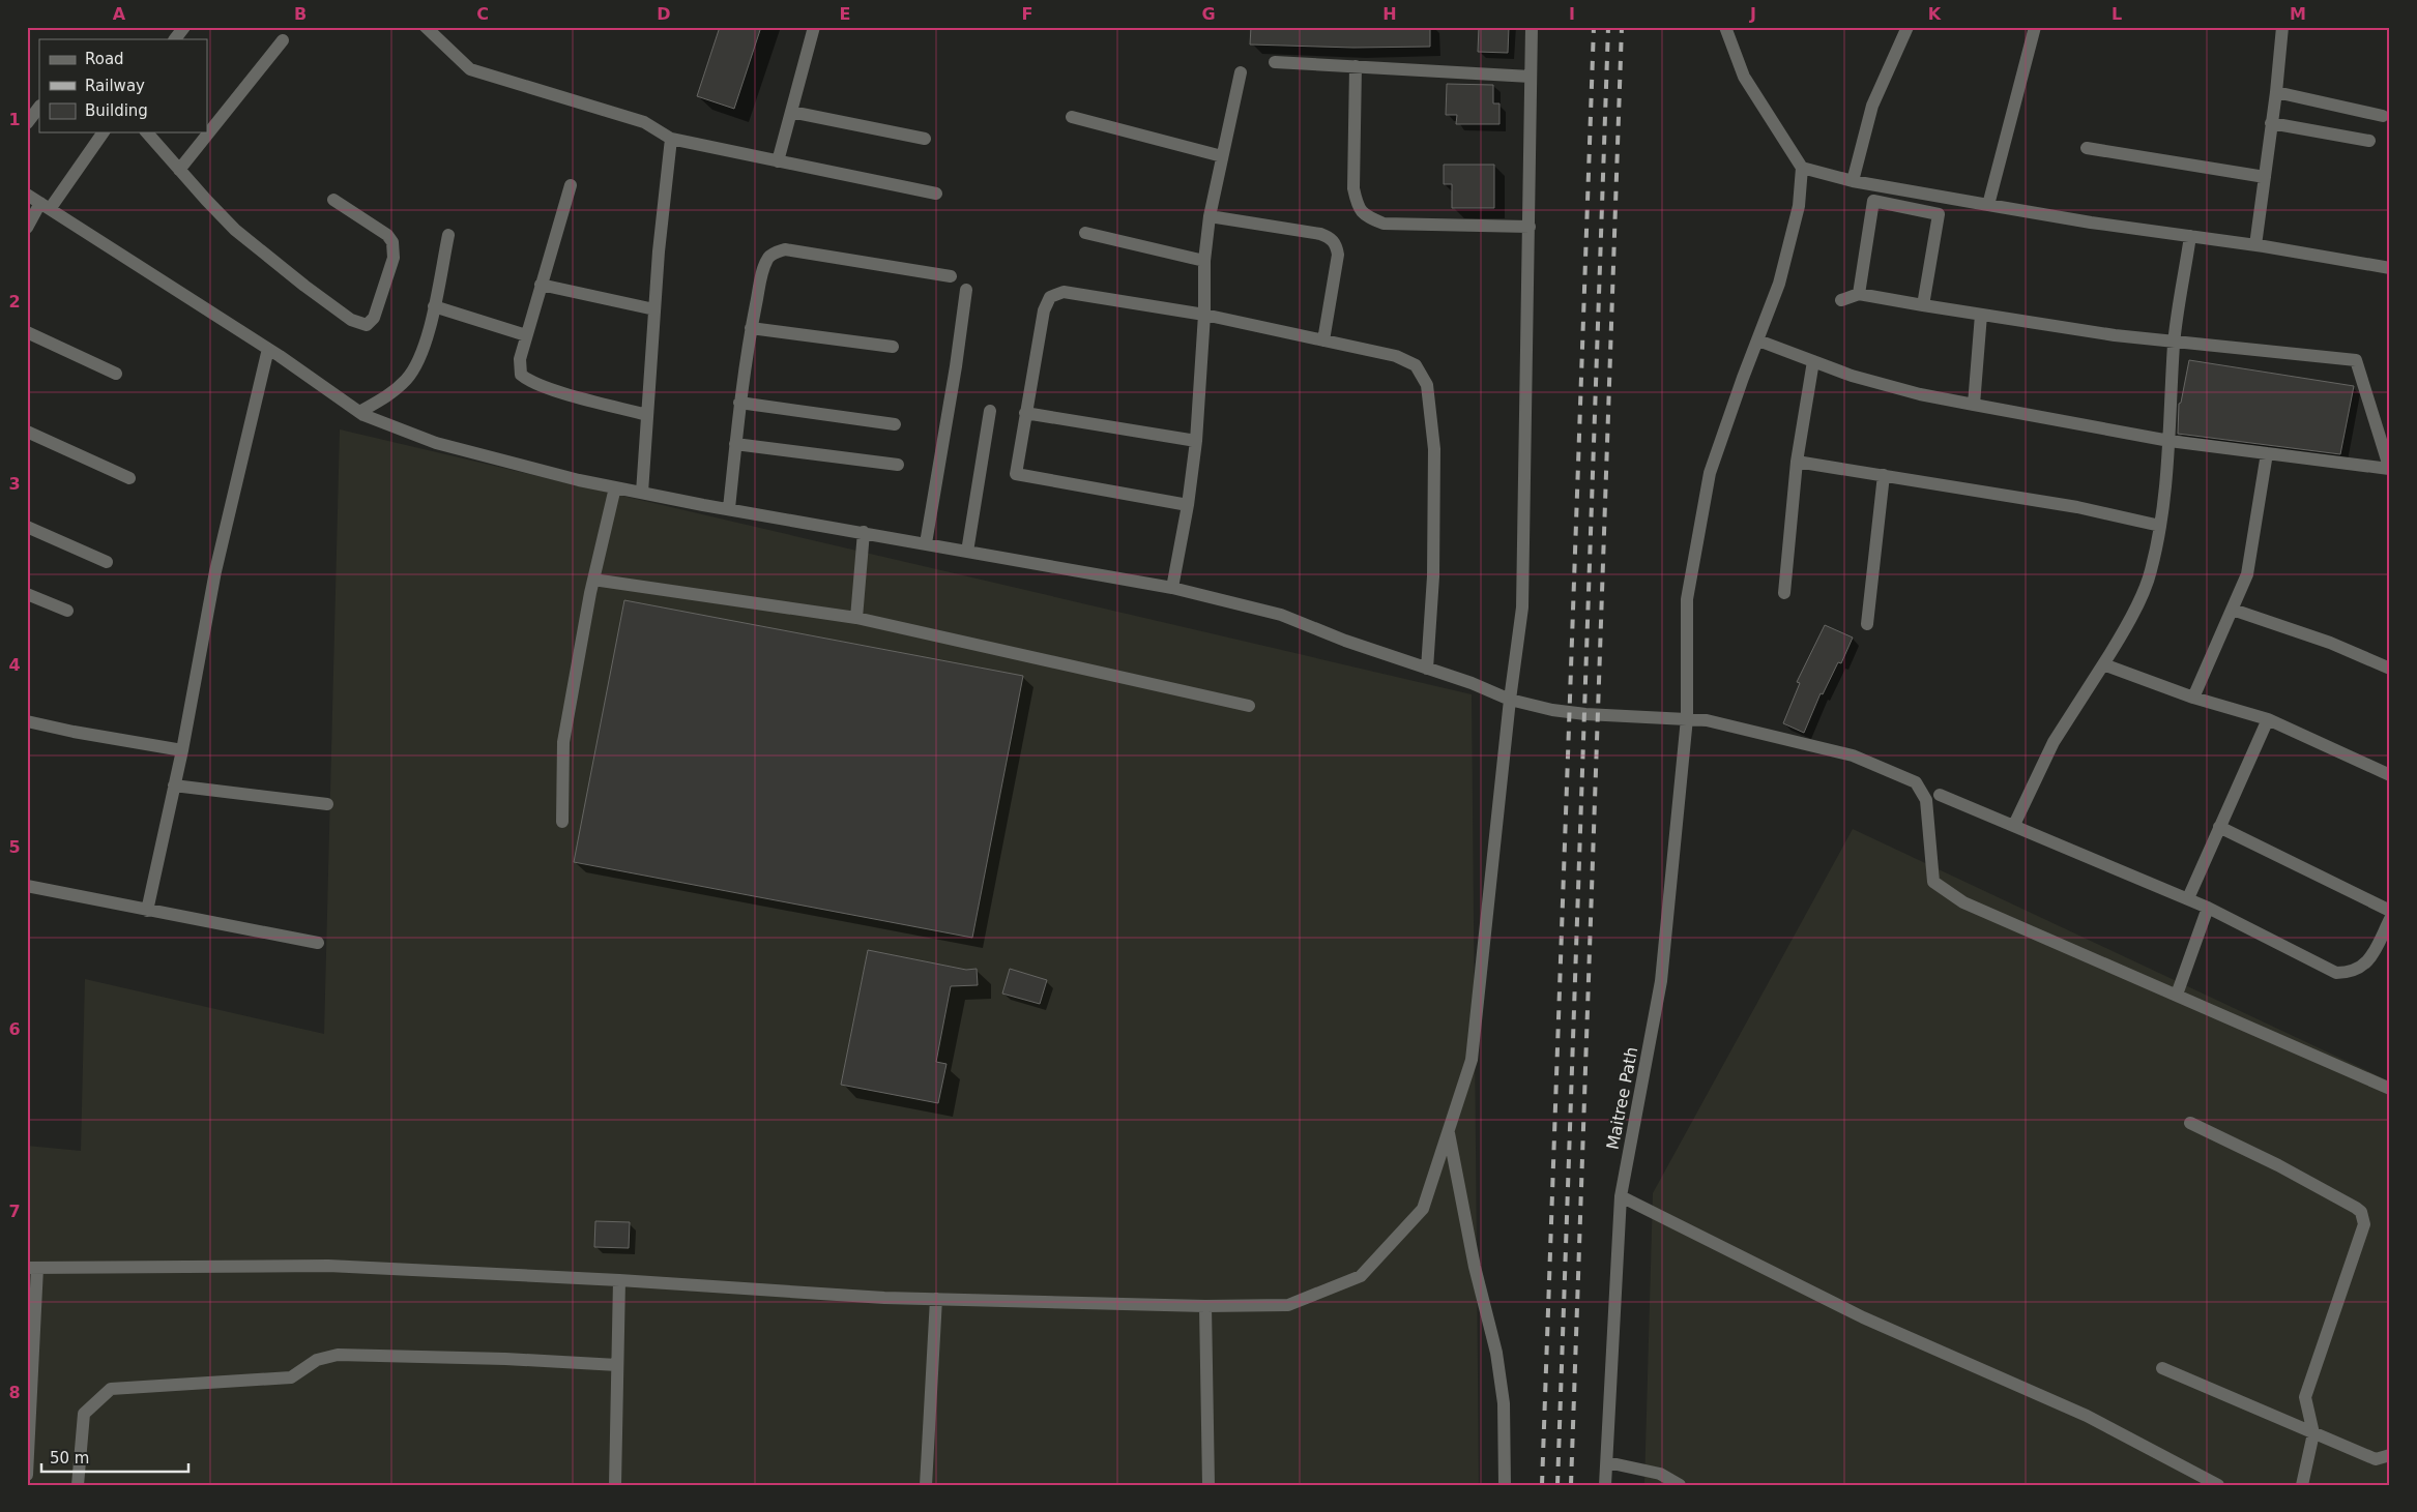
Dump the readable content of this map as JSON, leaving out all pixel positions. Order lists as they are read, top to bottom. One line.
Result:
{"streets":{"street":["Maitree Path"]},"legend":["Road","Railway","Building"],"scale_bar":"50 m","grid":{"columns":["A","B","C","D","E","F","G","H","I","J","K","L","M"],"rows":["1","2","3","4","5","6","7","8"]}}
